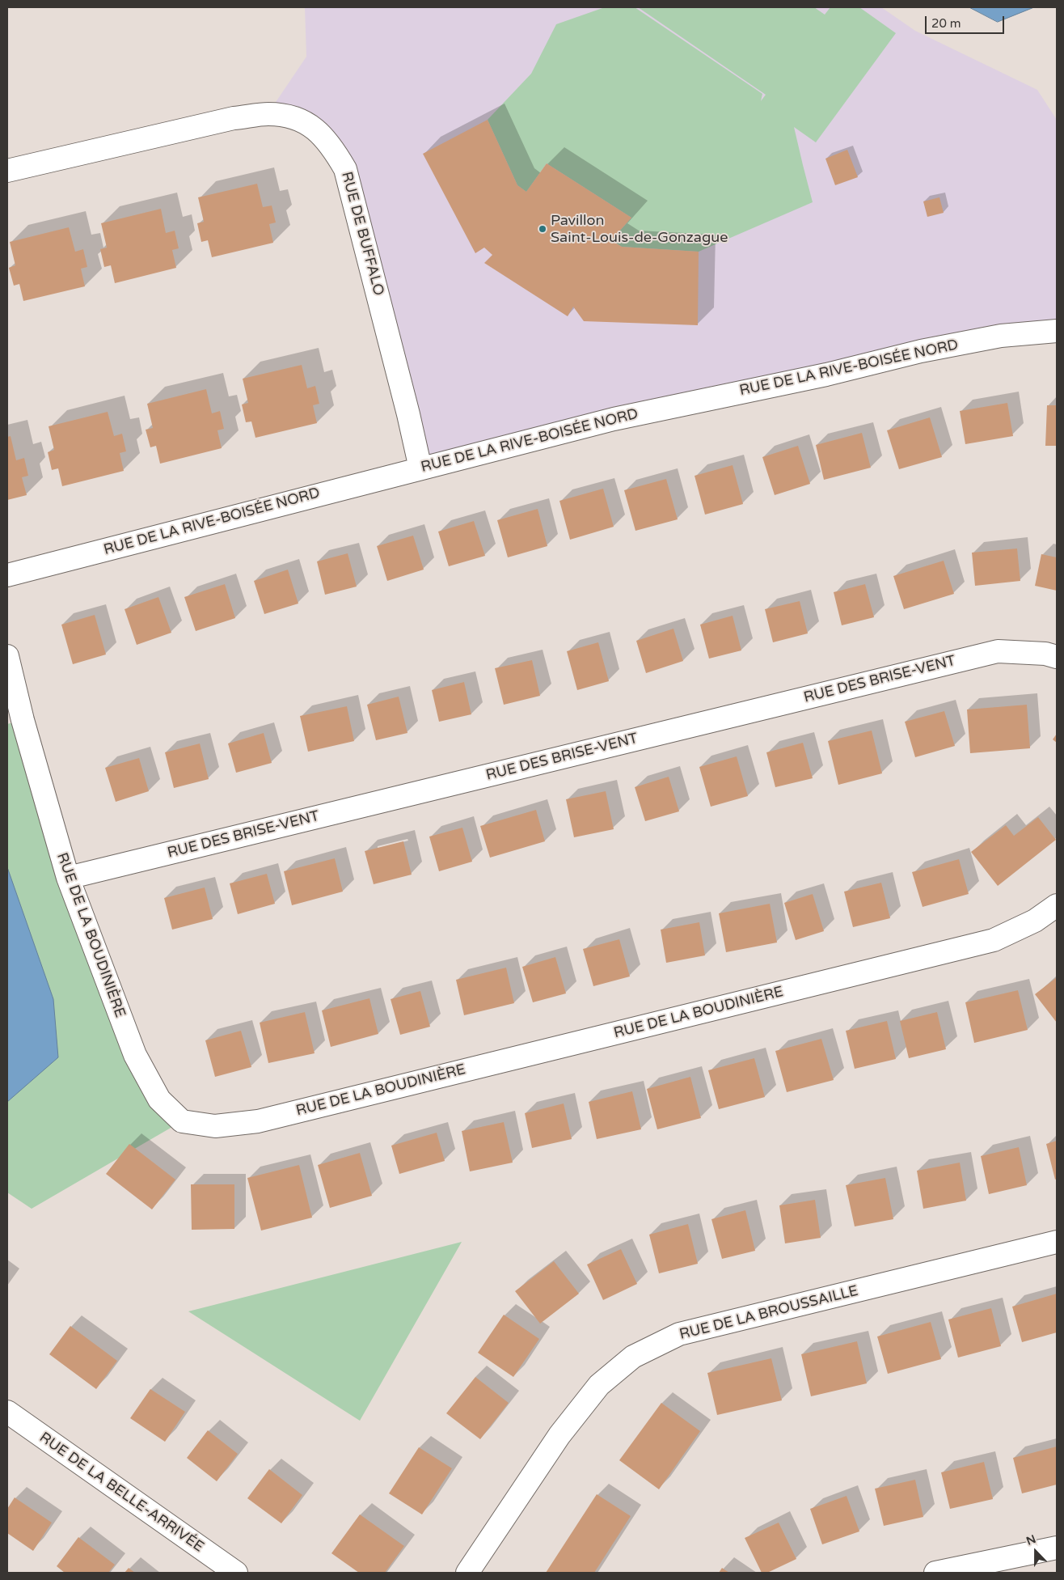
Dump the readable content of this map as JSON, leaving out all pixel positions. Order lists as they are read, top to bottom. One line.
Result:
{"streets":{"street":["RUE DE BUFFALO","RUE DE LA RIVE-BOISÉE NORD","RUE DES BRISE-VENT","RUE DE LA BOUDINIÈRE","RUE DE LA BROUSSAILLE","RUE DE LA BELLE-ARRIVÉE"]},"crossings":[["RUE DE BUFFALO","RUE DE LA RIVE-BOISÉE NORD"],["RUE DES BRISE-VENT","RUE DE LA BOUDINIÈRE"]],"places":["Pavillon Saint-Louis-de-Gonzague"],"scale_bar":"20 m","north":"top"}
